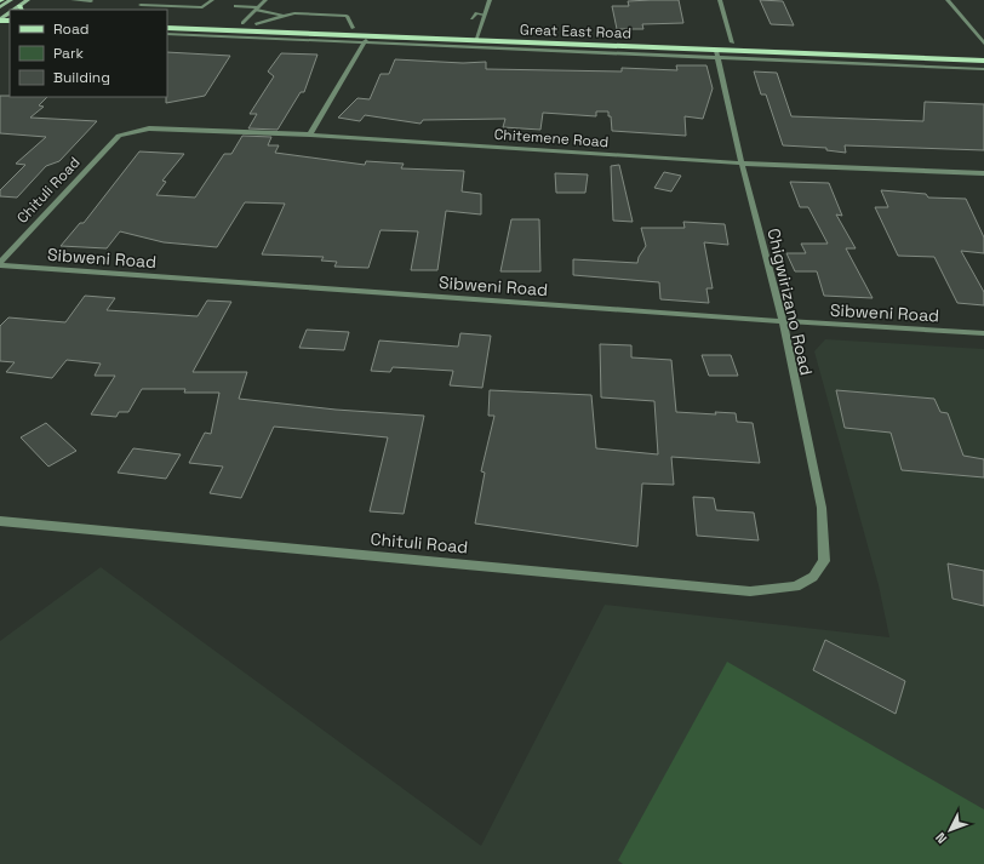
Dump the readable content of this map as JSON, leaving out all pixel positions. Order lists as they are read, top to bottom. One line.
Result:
{"streets":{"main road":["Great East Road"],"street":["Chitemene Road","Chituli Road","Sibweni Road","Chigwirizano Road"]},"crossings":[["Great East Road","Chigwirizano Road"],["Chitemene Road","Chituli Road"],["Chitemene Road","Chigwirizano Road"],["Chituli Road","Sibweni Road"],["Chituli Road","Chigwirizano Road"],["Sibweni Road","Chigwirizano Road"]],"legend":["Road","Park","Building"],"north":"bottom left"}
